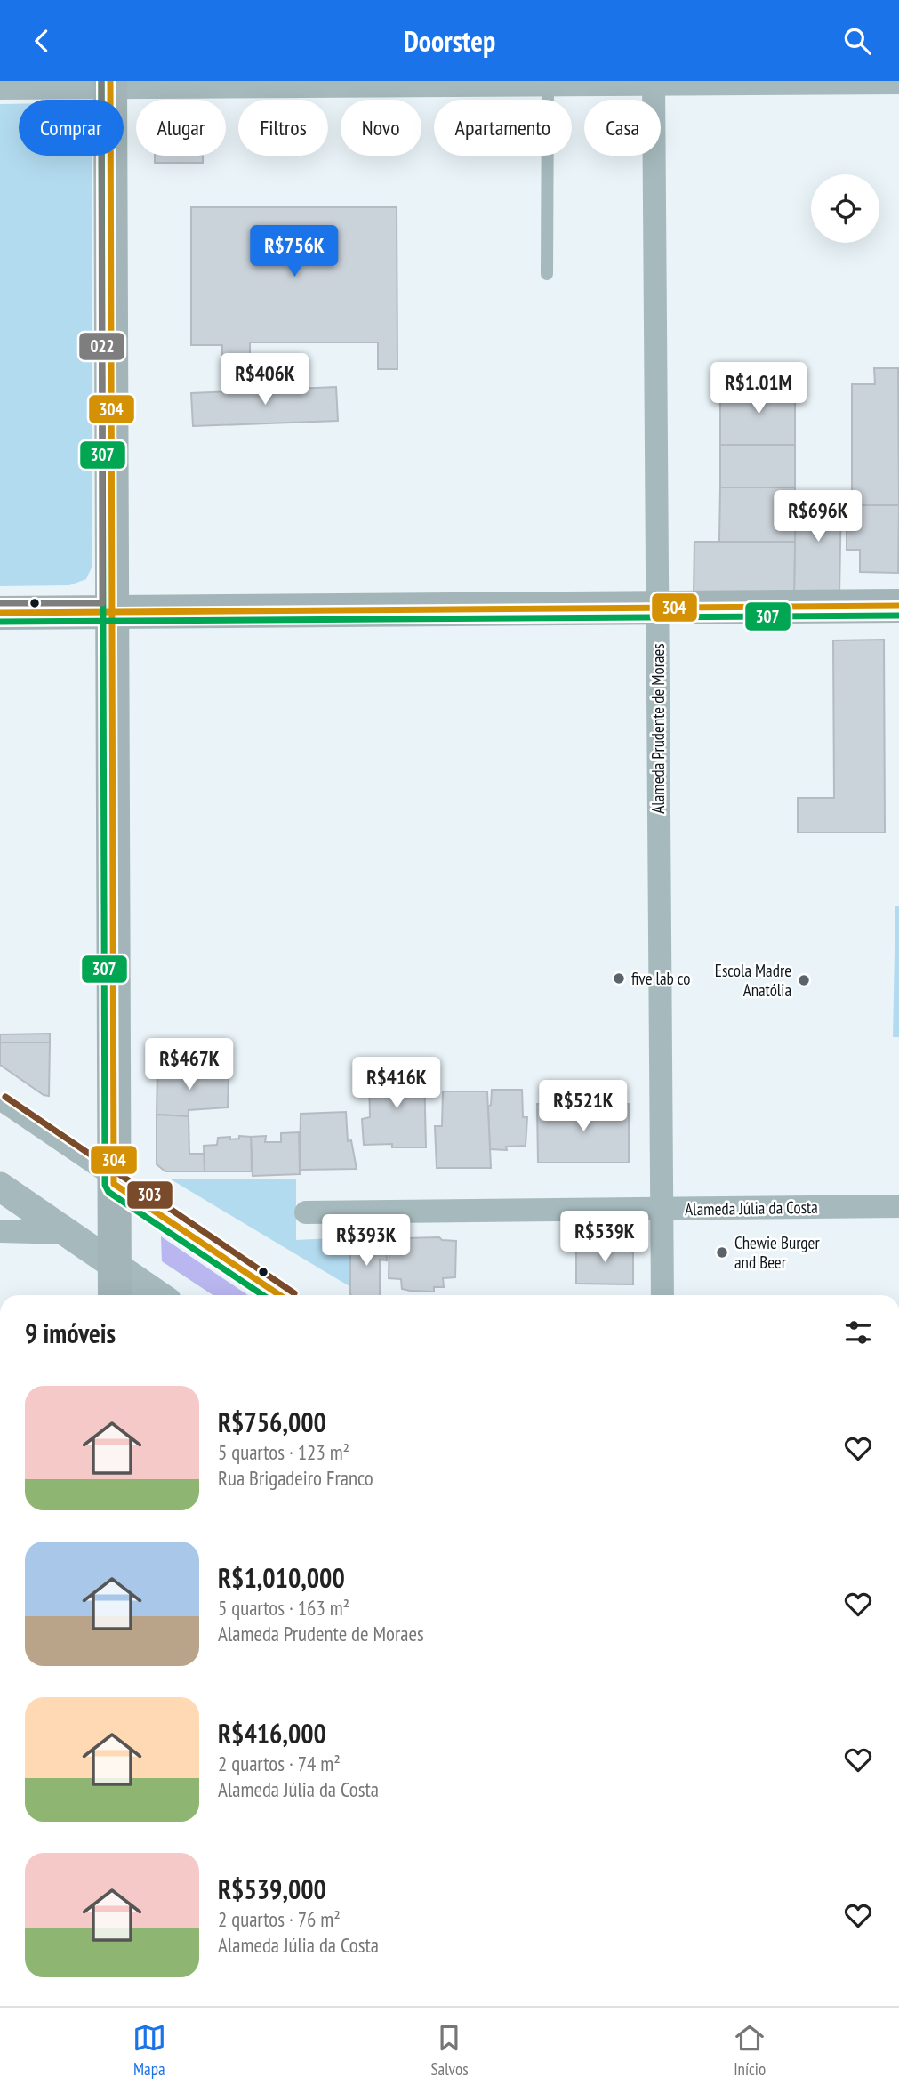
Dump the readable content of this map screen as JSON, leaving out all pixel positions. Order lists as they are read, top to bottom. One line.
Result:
{"streets":{"street":["Alameda Prudente de Moraes","Alameda Júlia da Costa"]},"crossings":[["Alameda Prudente de Moraes","Alameda Júlia da Costa"]],"places":["five lab co","Escola Madre Anatólia","Chewie Burger and Beer"],"lines":["transit line 304","transit line 307","transit line 022","transit line 303"],"page":{"header":"Doorstep","chip":["Comprar","Alugar","Filtros","Novo","Apartamento","Casa"],"price":["R$756K","R$406K","R$1.01M","R$696K","R$467K","R$416K","R$521K","R$539K","R$393K"],"heading":"9 imóveis","list":[{"name":"R$756,000","note":"5 quartos · 123 m² · Rua Brigadeiro Franco"},{"name":"R$1,010,000","note":"5 quartos · 163 m² · Alameda Prudente de Moraes"},{"name":"R$416,000","note":"2 quartos · 74 m² · Alameda Júlia da Costa"},{"name":"R$539,000","note":"2 quartos · 76 m² · Alameda Júlia da Costa"}],"tabs":["Mapa","Salvos","Início"]}}
